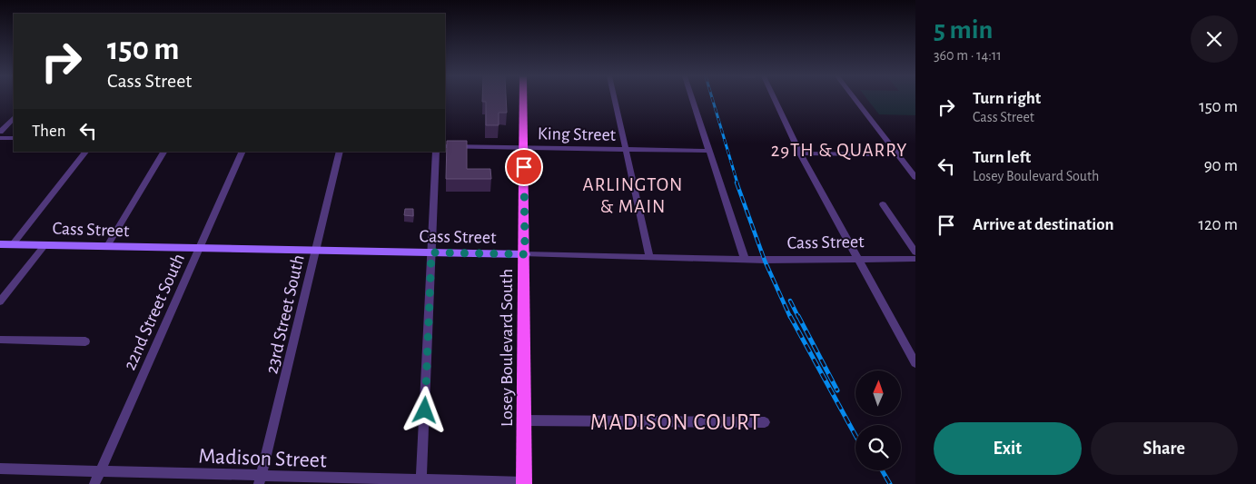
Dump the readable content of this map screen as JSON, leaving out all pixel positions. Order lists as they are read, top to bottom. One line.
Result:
{"streets":{"main road":["Losey Boulevard South"],"street":["King Street","Cass Street","22nd Street South","23rd Street South","Madison Street"]},"crossings":[["King Street","Losey Boulevard South"],["Cass Street","22nd Street South"],["Cass Street","23rd Street South"],["Cass Street","Losey Boulevard South"],["22nd Street South","Madison Street"],["23rd Street South","Madison Street"],["Losey Boulevard South","Madison Street"]],"districts":["29TH & QUARRY","ARLINGTON & MAIN","MADISON COURT"],"north":"top","page":{"heading":["5 min","360 m · 14:11"],"turn":["150 m","Cass Street"],"list":[{"name":"Turn right","note":"Cass Street","value":"150 m"},{"name":"Turn left","note":"Losey Boulevard South","value":"90 m"},{"name":"Arrive at destination","value":"120 m"}],"then":"Then","buttons":["Exit","Share"]}}
